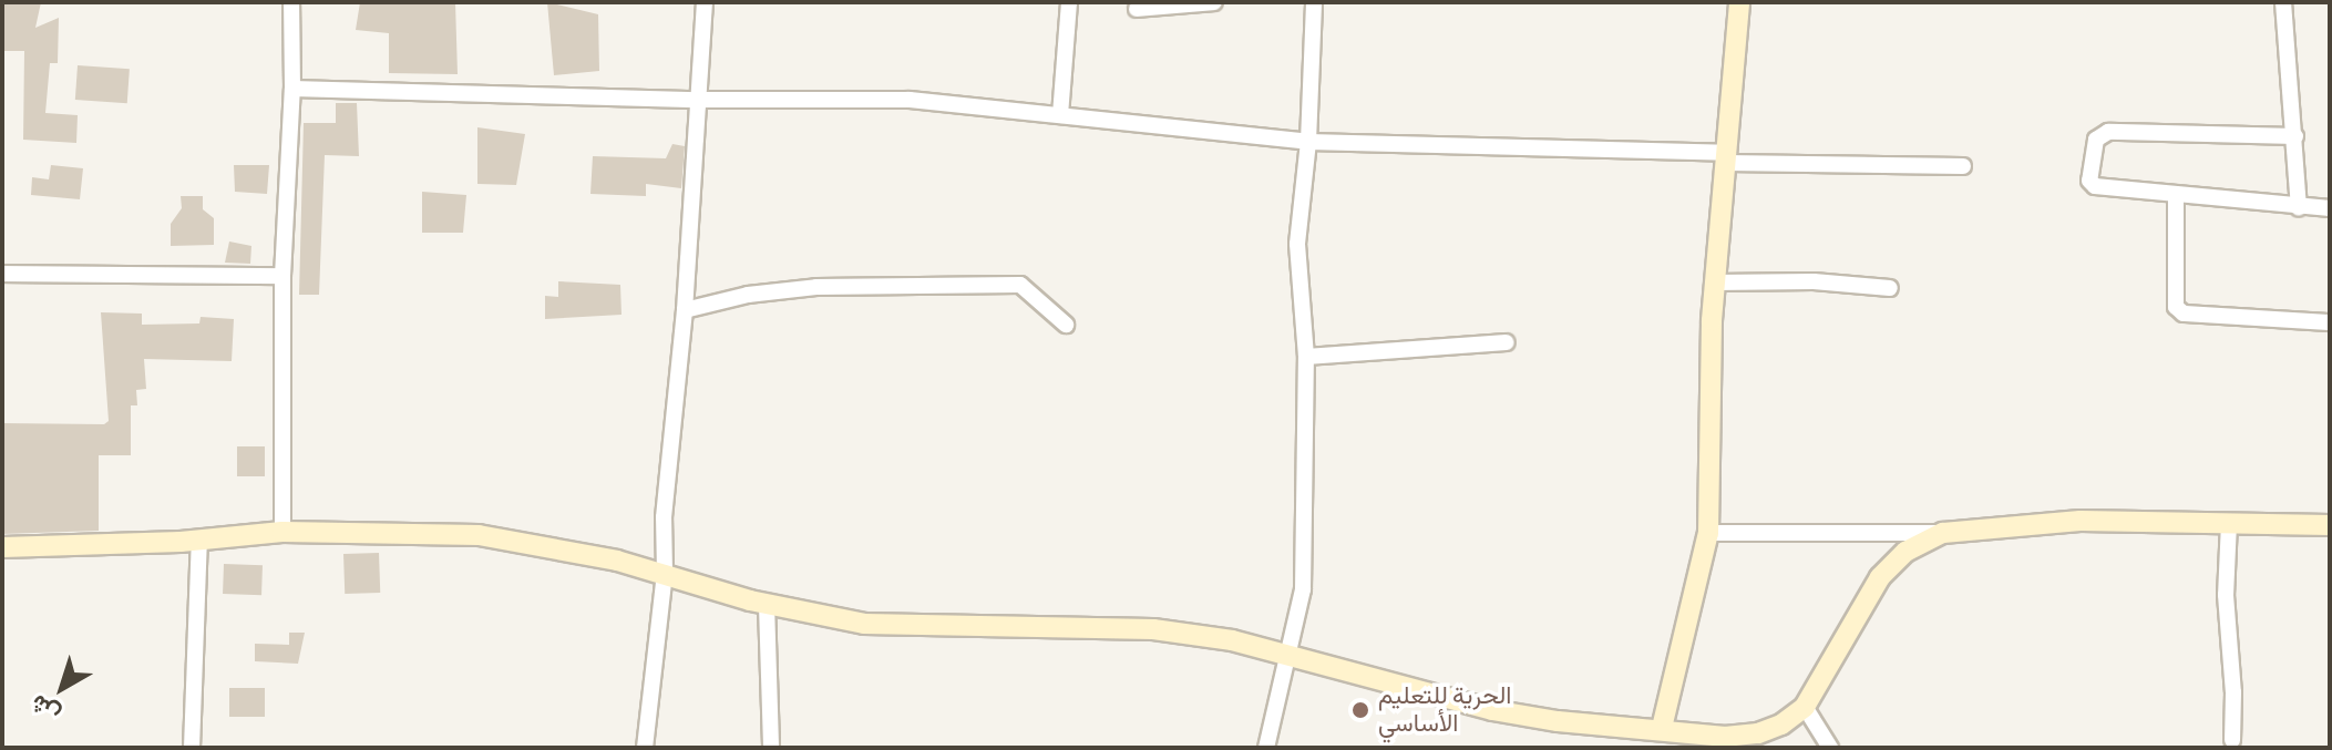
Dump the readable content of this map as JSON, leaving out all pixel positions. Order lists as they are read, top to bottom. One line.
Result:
{"places":["الحرية للتعليم الأساسي"],"north":"bottom left"}
